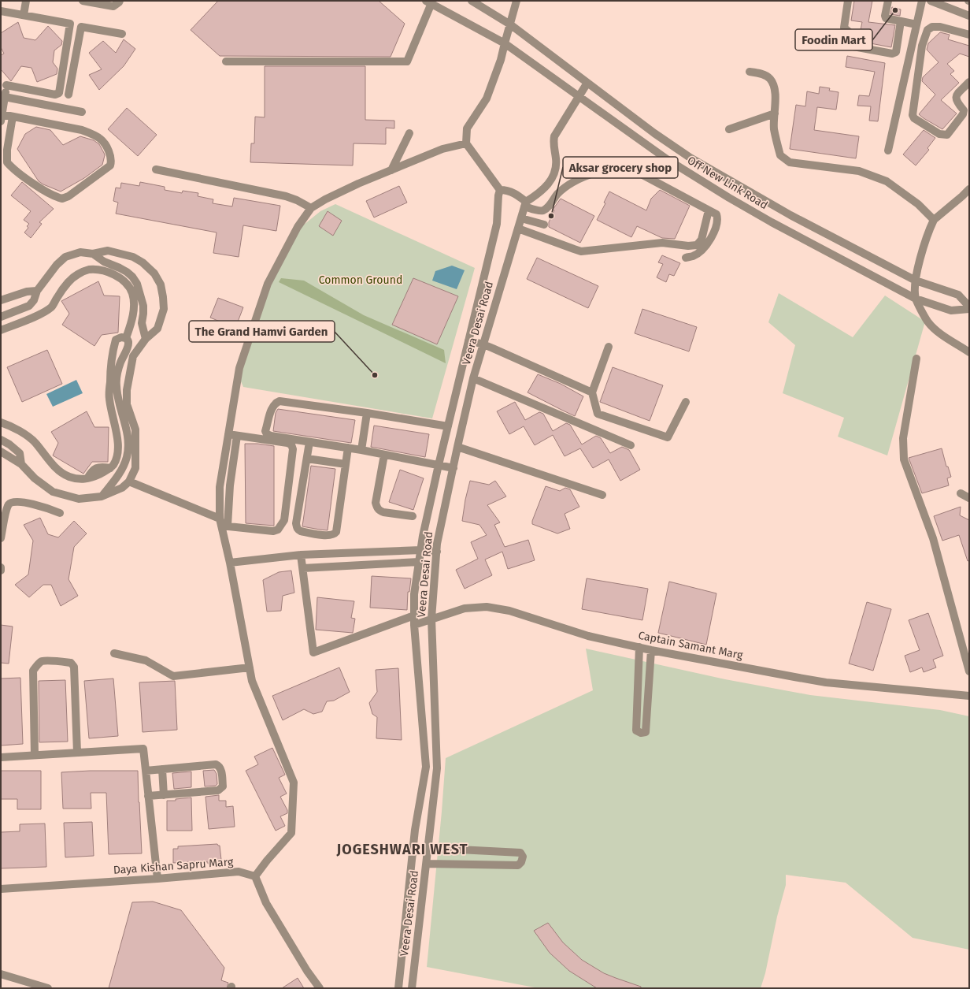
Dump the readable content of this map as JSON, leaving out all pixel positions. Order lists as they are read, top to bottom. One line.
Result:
{"streets":{"street":["Off New Link Road","Veera Desai Road","Captain Samant Marg","Daya Kishan Sapru Marg"]},"crossings":[["Veera Desai Road","Captain Samant Marg"]],"districts":["JOGESHWARI WEST"],"parks":["Common Ground"],"places":["Foodin Mart","Aksar grocery shop","The Grand Hamvi Garden"]}
